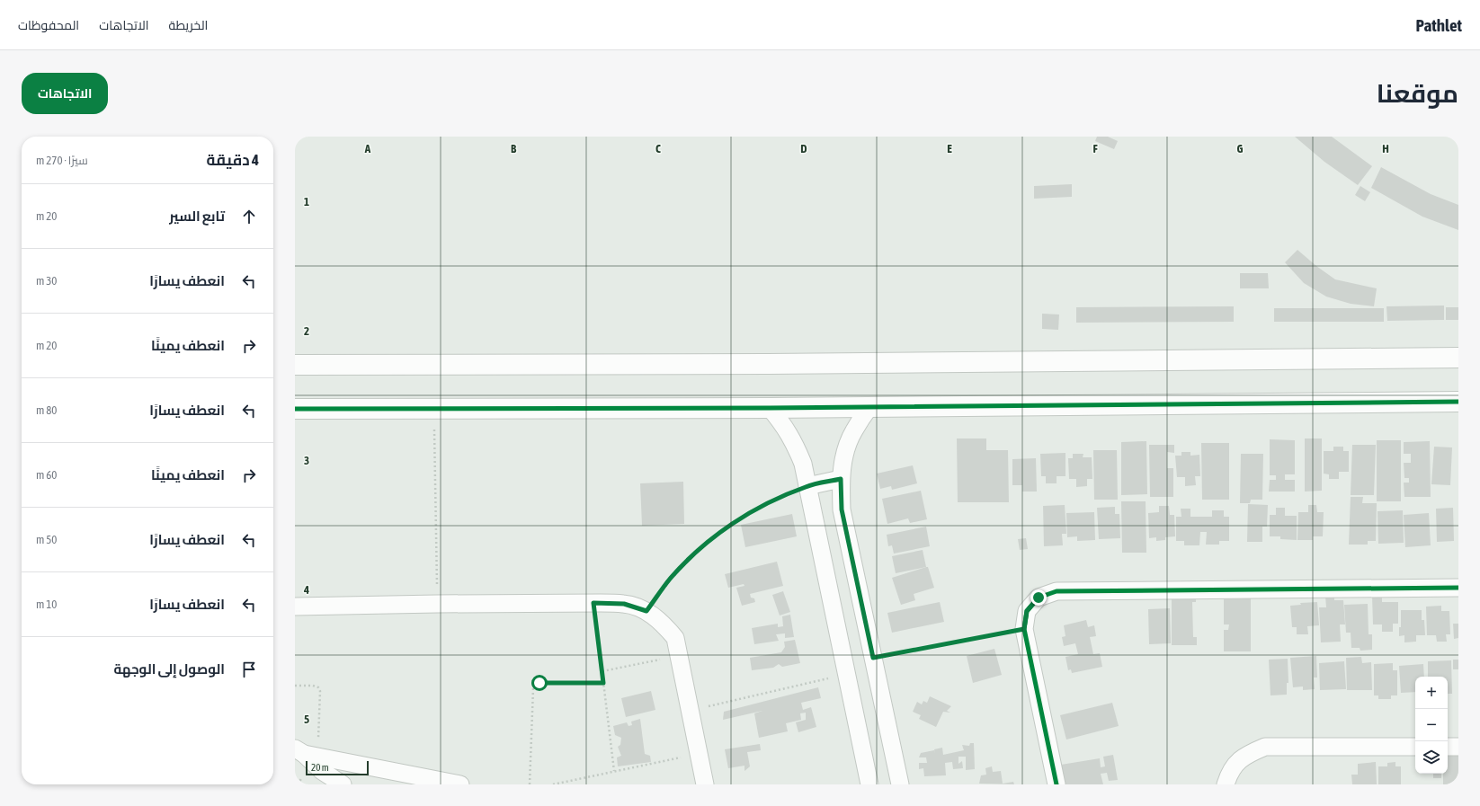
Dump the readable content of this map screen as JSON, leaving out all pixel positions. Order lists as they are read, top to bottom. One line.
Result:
{"scale_bar":"20 m","page":{"header":"Pathlet","nav":["الخريطة","الاتجاهات","المحفوظات"],"title":"موقعنا","buttons":"الاتجاهات","heading":["4 دقيقة","سيرًا · 270 m"],"list":[["تابع السير","20 m"],["انعطف يسارًا","30 m"],["انعطف يمينًا","20 m"],["انعطف يسارًا","80 m"],["انعطف يمينًا","60 m"],["انعطف يسارًا","50 m"],["انعطف يسارًا","10 m"],"الوصول إلى الوجهة"],"map_buttons":["+","−"],"scale":"20 m"},"grid":{"columns":["A","B","C","D","E","F","G","H"],"rows":["1","2","3","4","5"]}}
